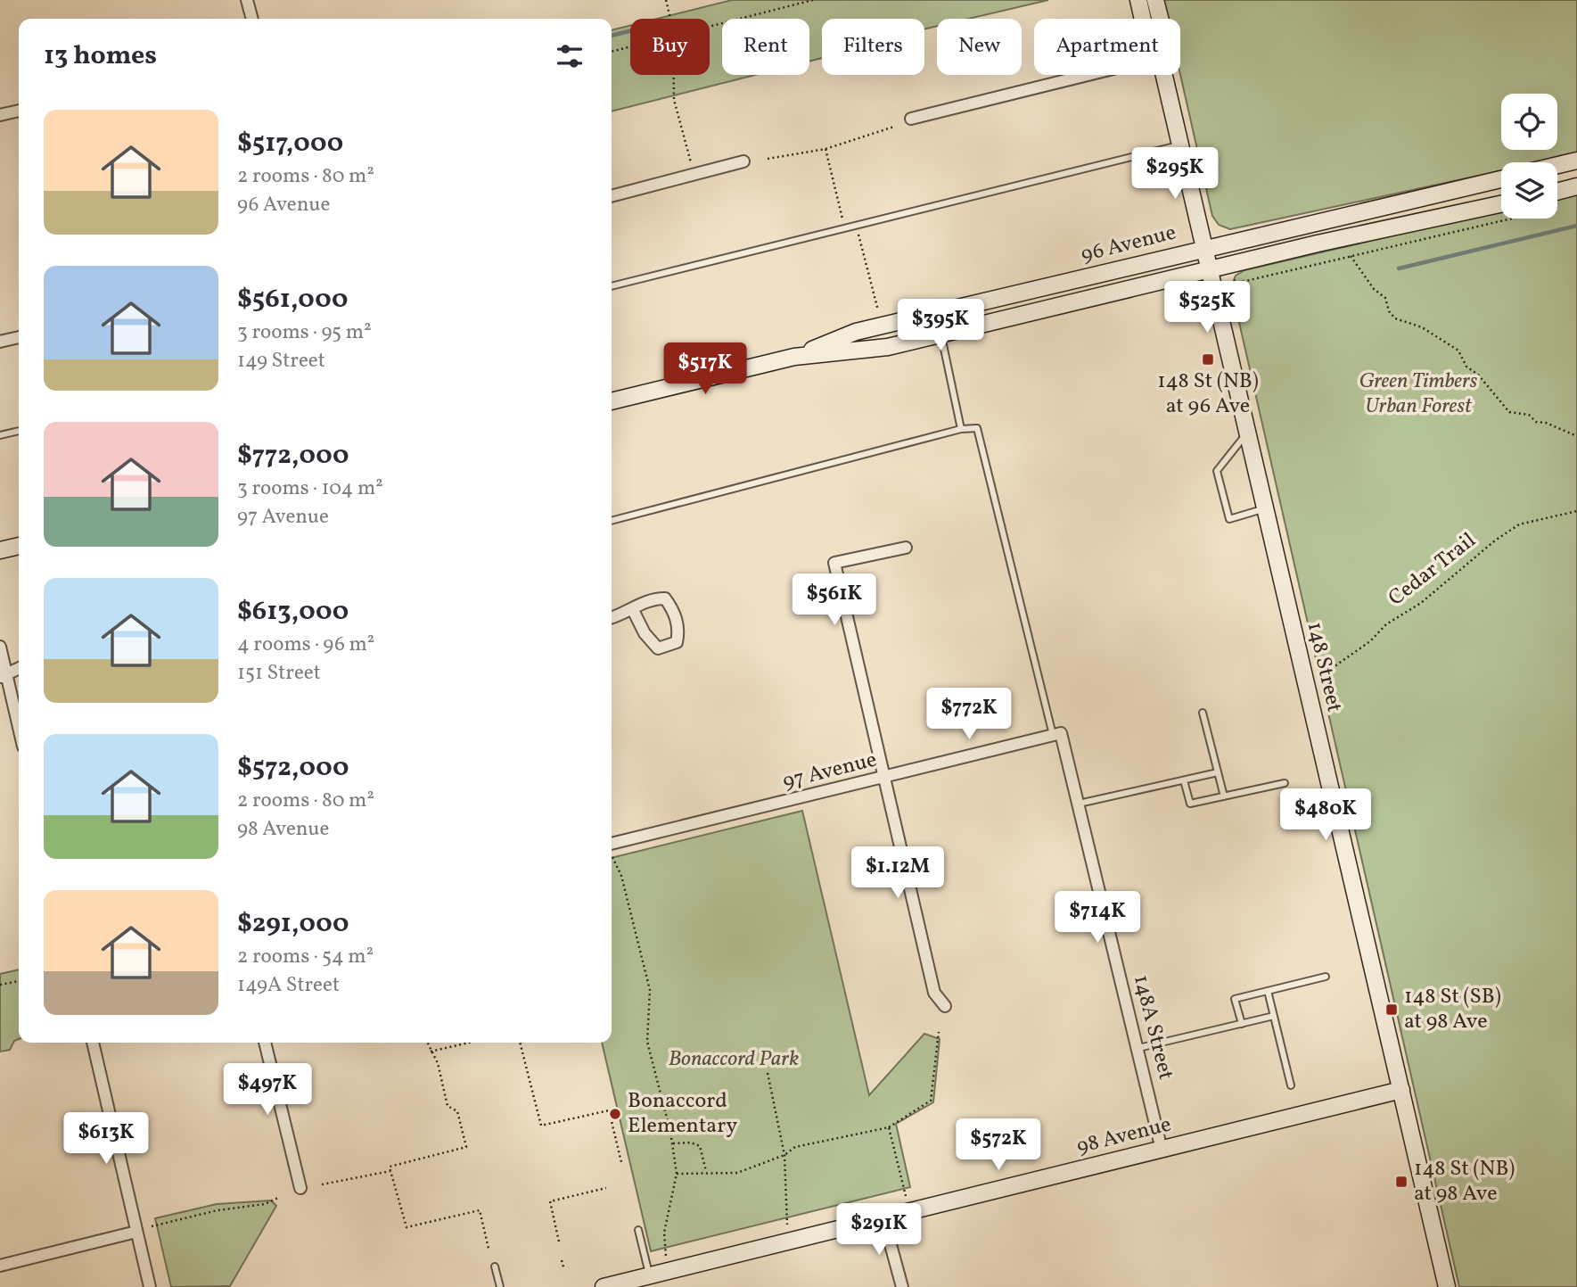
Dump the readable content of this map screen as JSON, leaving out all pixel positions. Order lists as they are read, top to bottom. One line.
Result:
{"streets":{"main road":["96 Avenue","148 Street","98 Avenue"],"street":["97 Avenue","148A Street"],"path":["Cedar Trail"]},"crossings":[["96 Avenue","148 Street"],["148 Street","98 Avenue"],["97 Avenue","148A Street"],["148A Street","98 Avenue"]],"parks":["Green Timbers Urban Forest","Bonaccord Park"],"places":{"transit":["148 St (NB) at 96 Ave","148 St (SB) at 98 Ave","148 St (NB) at 98 Ave"],"other":["Bonaccord Elementary"]},"page":{"chip":["Buy","Rent","Filters","New","Apartment"],"heading":"13 homes","list":[{"name":"$517,000","note":"2 rooms · 80 m² · 96 Avenue"},{"name":"$561,000","note":"3 rooms · 95 m² · 149 Street"},{"name":"$772,000","note":"3 rooms · 104 m² · 97 Avenue"},{"name":"$613,000","note":"4 rooms · 96 m² · 151 Street"},{"name":"$572,000","note":"2 rooms · 80 m² · 98 Avenue"},{"name":"$291,000","note":"2 rooms · 54 m² · 149A Street"}],"price":["$295K","$525K","$395K","$517K","$561K","$772K","$480K","$1.12M","$714K","$497K","$613K","$572K","$291K"]}}
